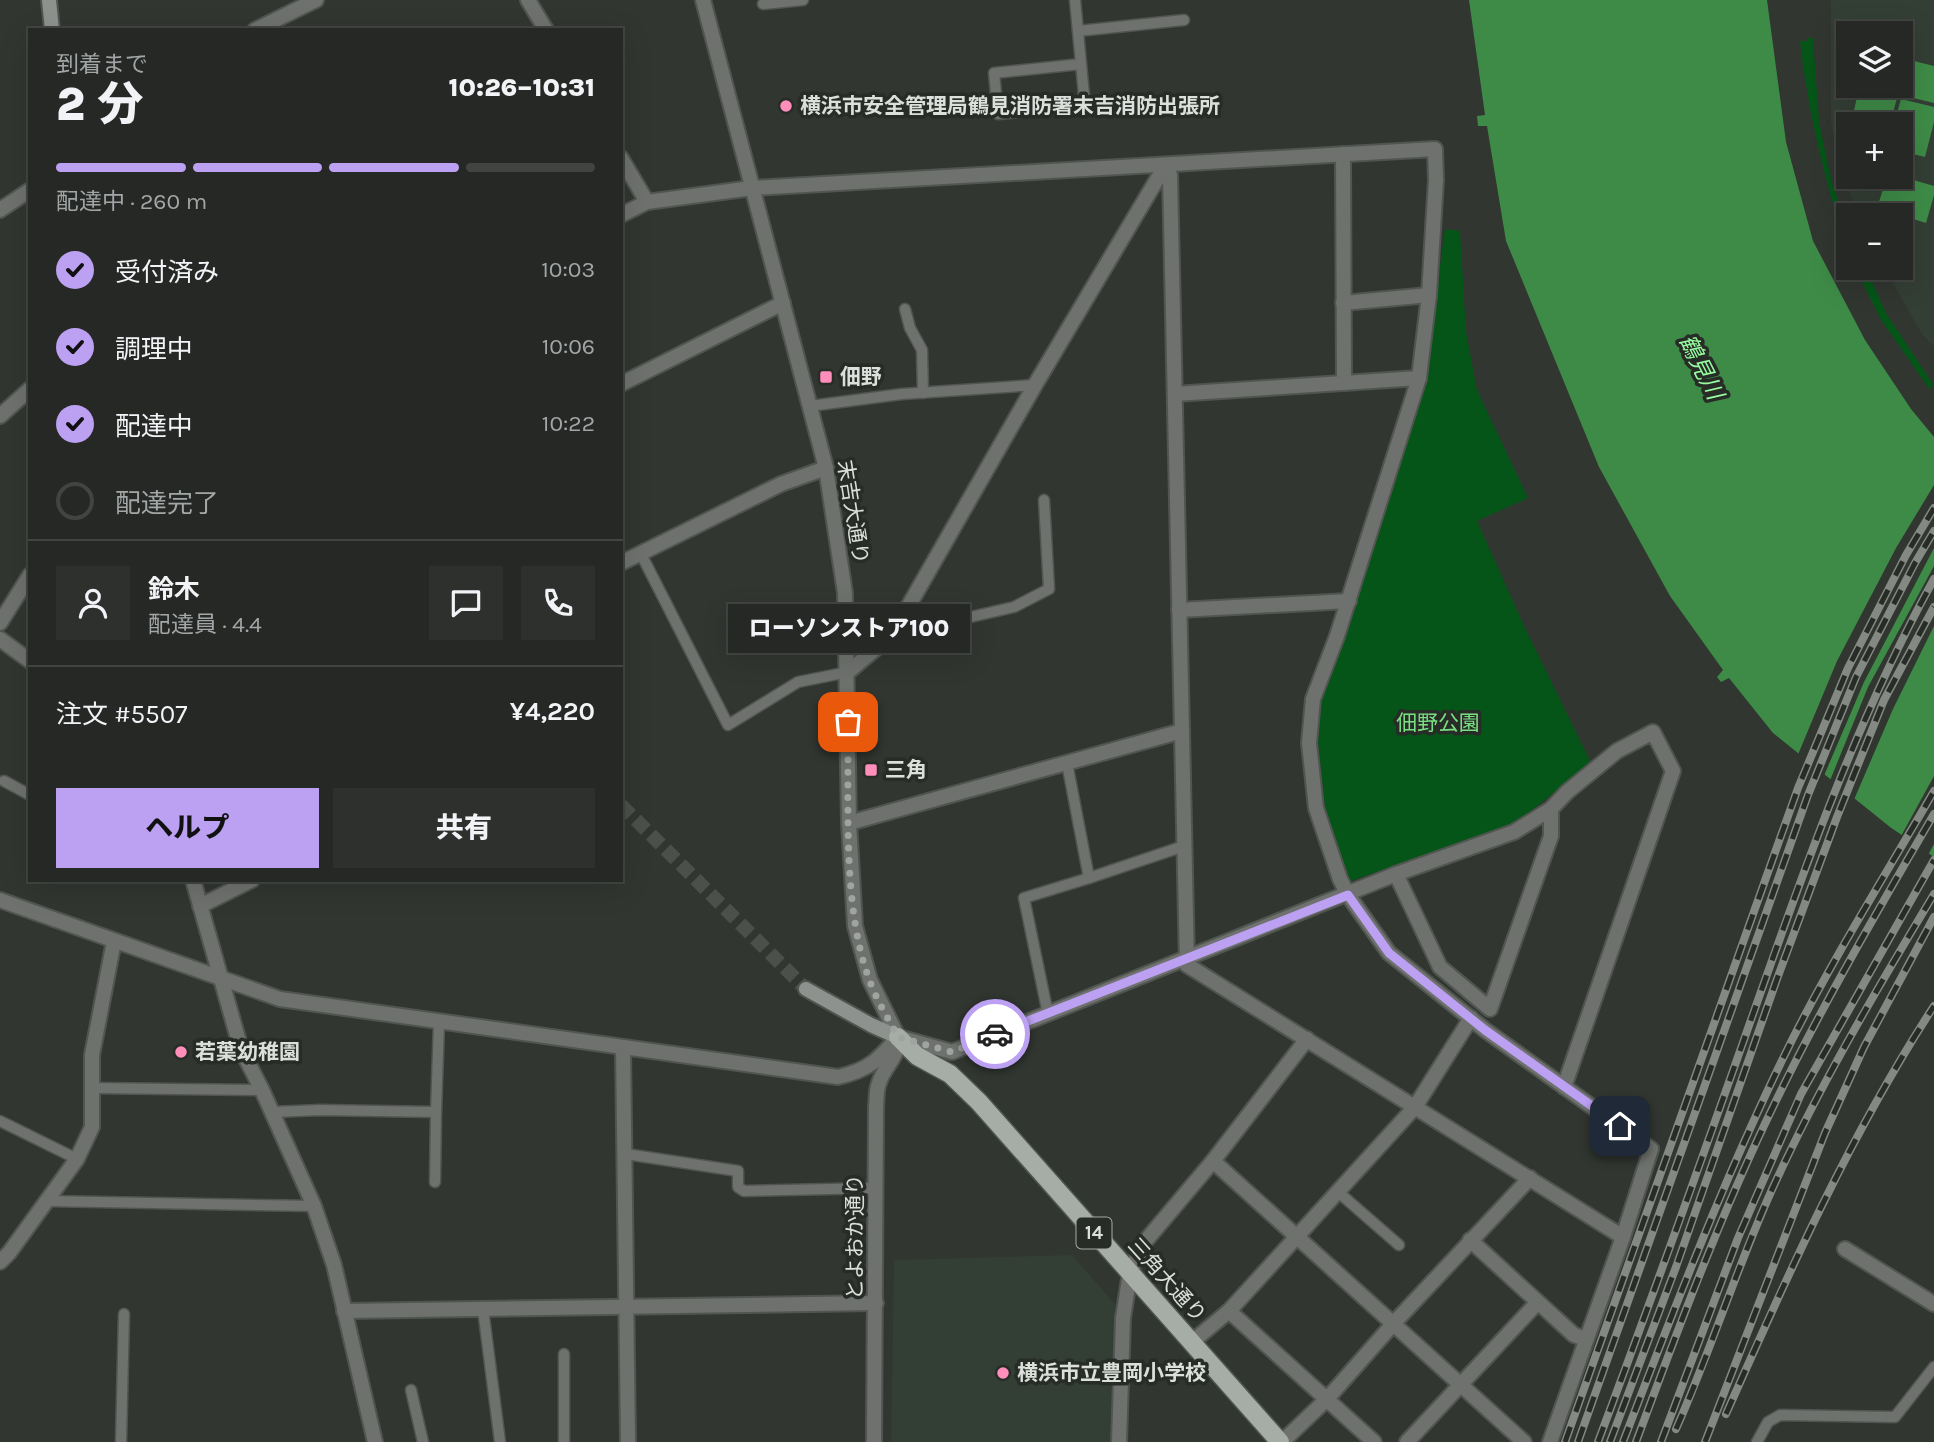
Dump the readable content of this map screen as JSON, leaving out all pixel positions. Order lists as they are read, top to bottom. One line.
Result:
{"streets":{"main road":["14","三角大通り"],"street":["末吉大通り","とよおか通り"]},"crossings":[["末吉大通り","14"],["末吉大通り","とよおか通り"],["末吉大通り","三角大通り"],["14","とよおか通り"],["14","三角大通り"],["とよおか通り","三角大通り"]],"water":["鶴見川"],"parks":["佃野公園"],"places":{"other":["横浜市安全管理局鶴見消防署末吉消防出張所","ローソンストア100","若葉幼稚園","横浜市立豊岡小学校"],"transit":["佃野","三角"]},"page":{"map_buttons":["+","−"],"heading":["2 分","到着まで","10:26–10:31"],"panel":["鈴木","配達員 · 4.4","注文 #5507","¥4,220"],"bar":"配達中 · 260 m","list":[["受付済み","10:03"],["調理中","10:06"],["配達中","10:22"],"配達完了"],"bubble":"ローソンストア100","buttons":["ヘルプ","共有"]}}
